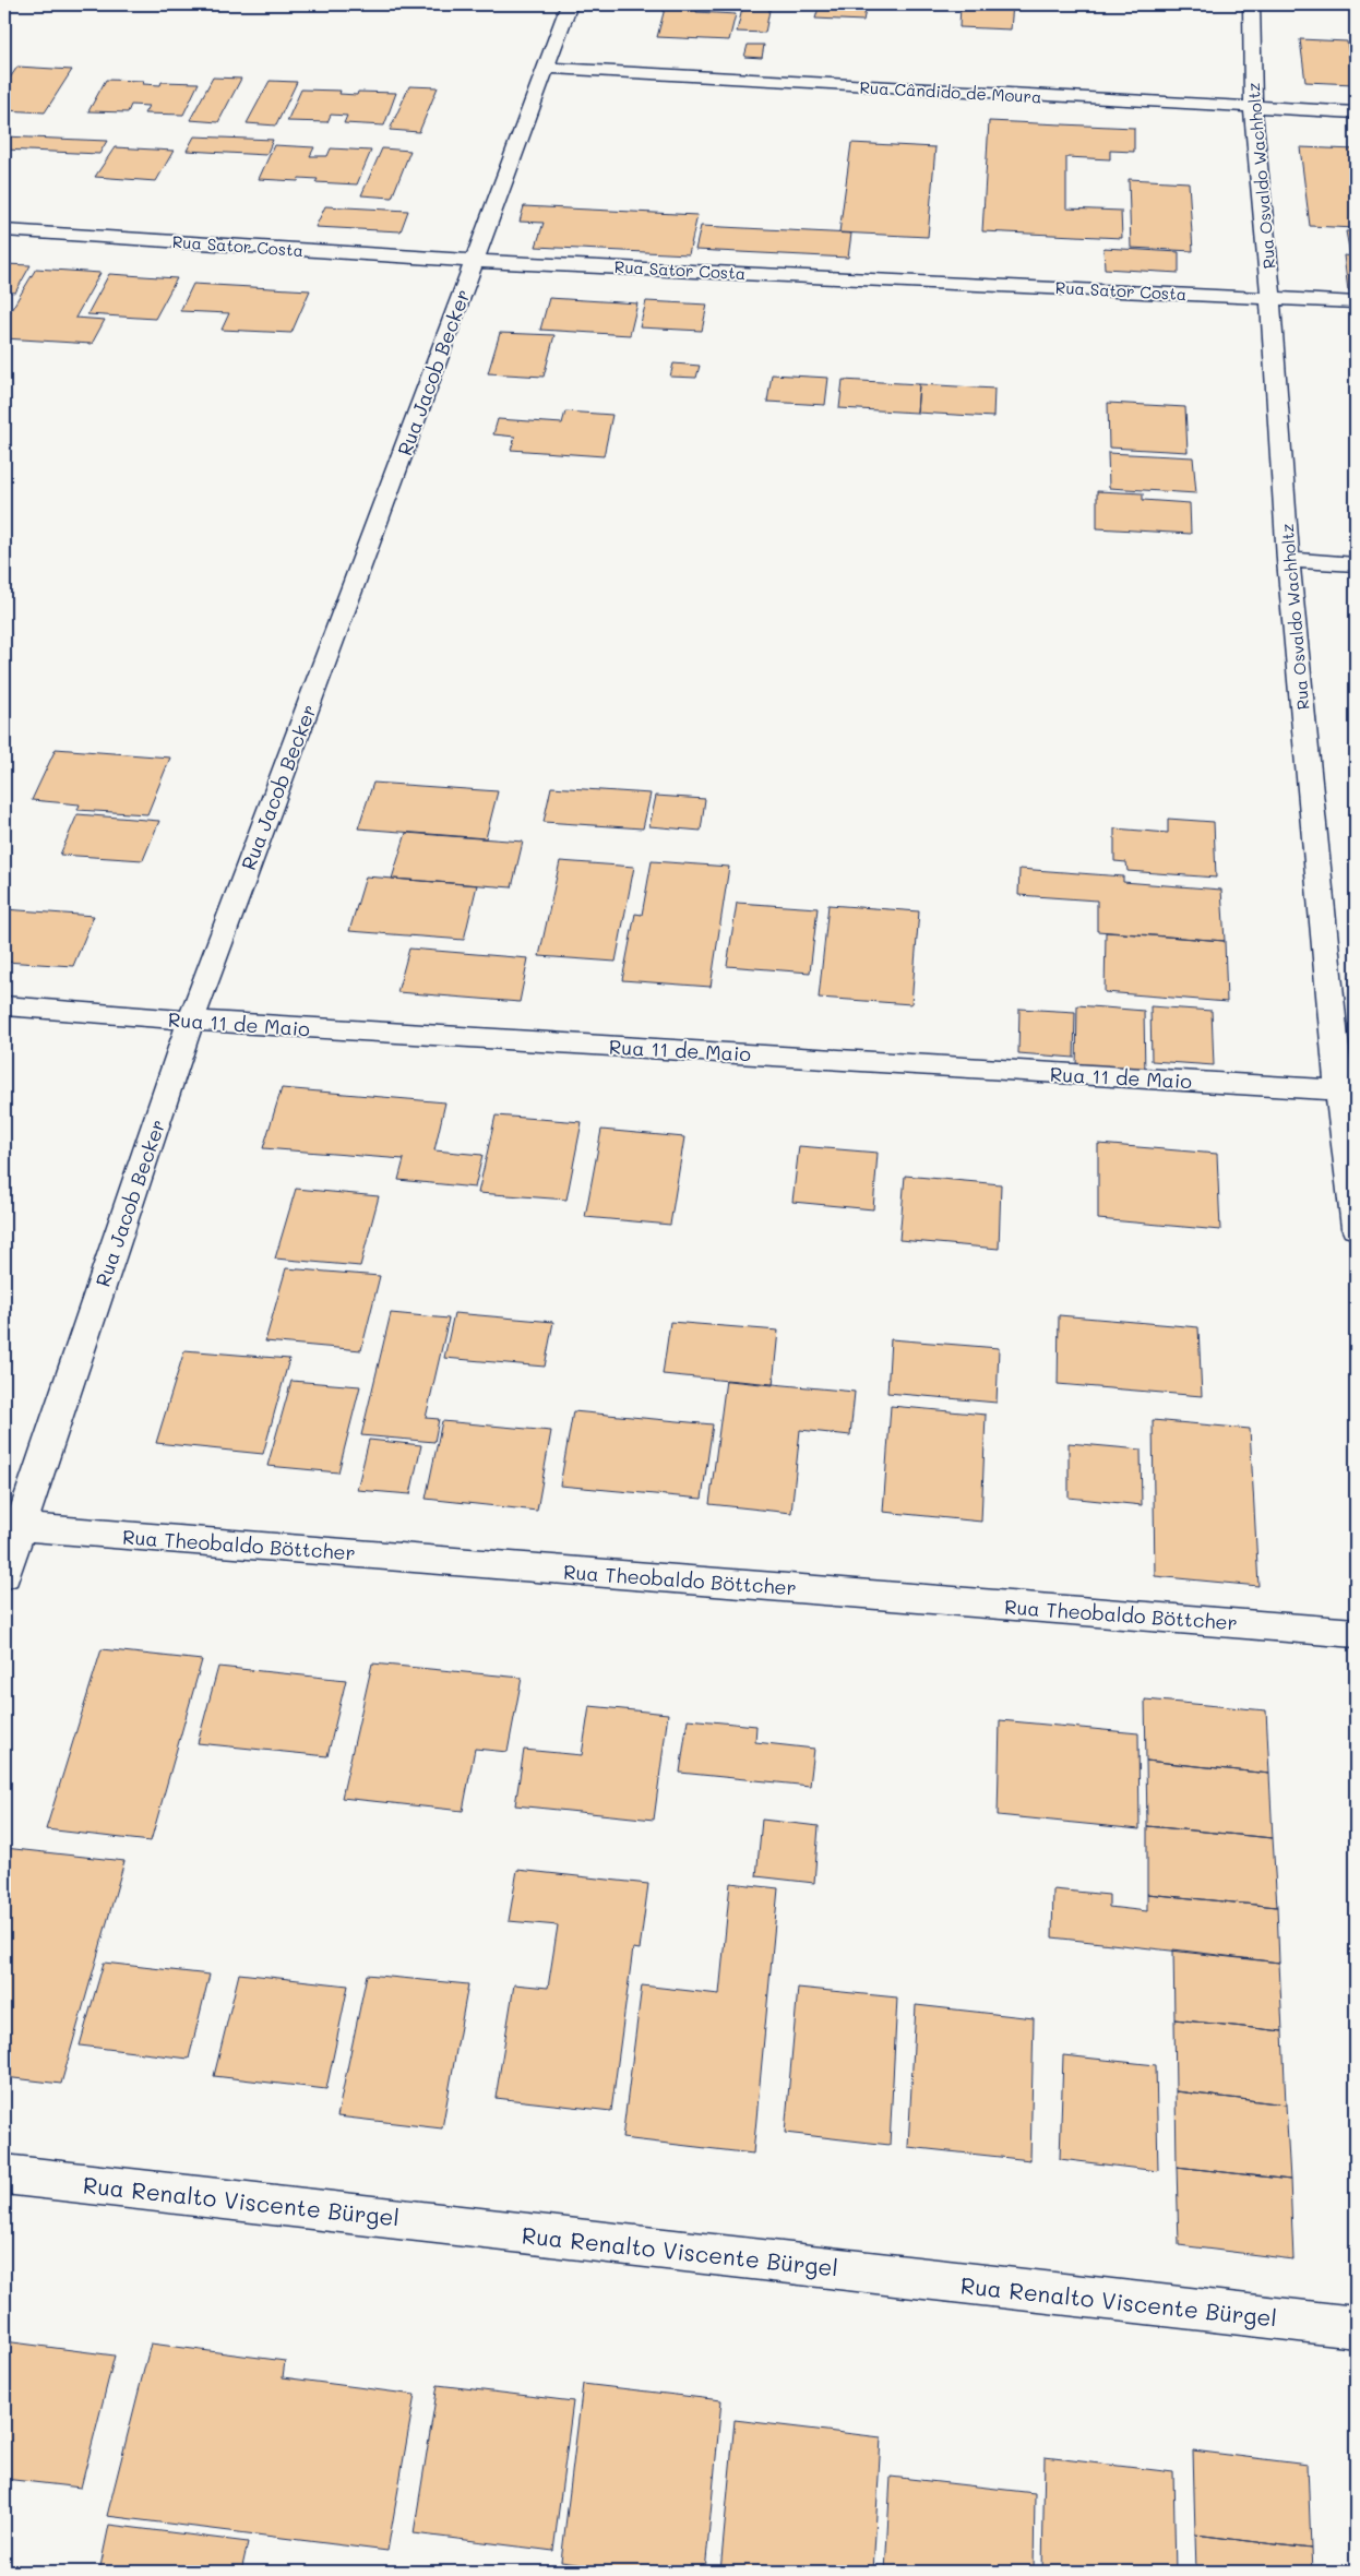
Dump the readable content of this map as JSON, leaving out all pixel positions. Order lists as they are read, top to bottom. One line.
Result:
{"streets":{"street":["Rua Cândido de Moura","Rua Osvaldo Wachholtz","Rua Sator Costa","Rua Jacob Becker","Rua 11 de Maio","Rua Theobaldo Böttcher","Rua Renalto Viscente Bürgel"]},"crossings":[["Rua Cândido de Moura","Rua Osvaldo Wachholtz"],["Rua Cândido de Moura","Rua Jacob Becker"],["Rua Osvaldo Wachholtz","Rua Sator Costa"],["Rua Osvaldo Wachholtz","Rua 11 de Maio"],["Rua Sator Costa","Rua Jacob Becker"],["Rua Jacob Becker","Rua 11 de Maio"],["Rua Jacob Becker","Rua Theobaldo Böttcher"]]}
